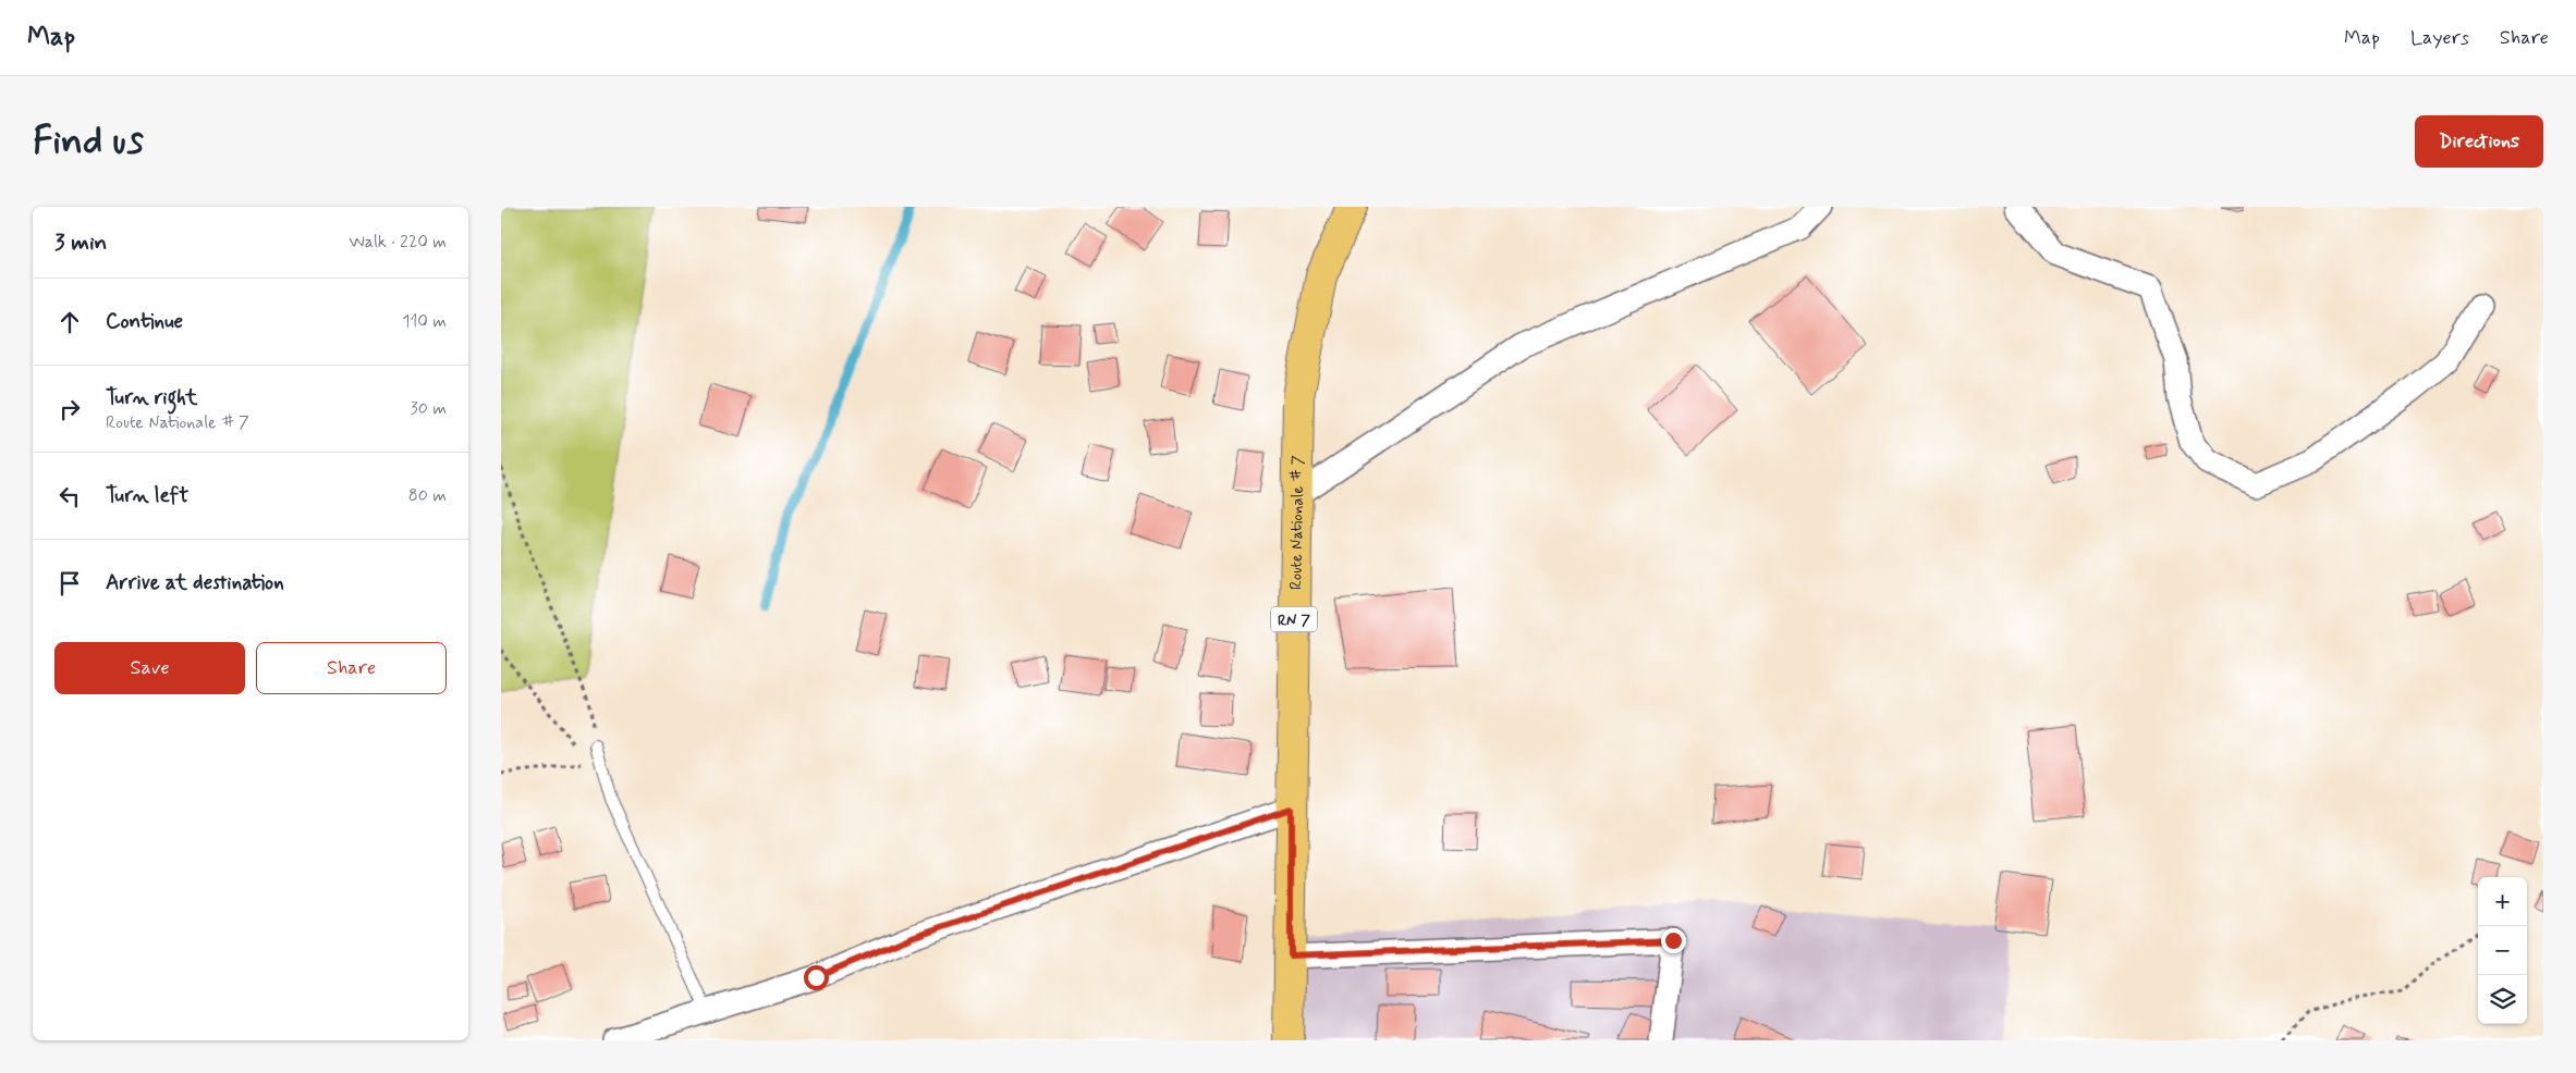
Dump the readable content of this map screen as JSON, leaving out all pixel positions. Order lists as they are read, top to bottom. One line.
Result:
{"streets":{"main road":["Route Nationale # 7","RN 7"]},"page":{"header":"Map","nav":["Map","Layers","Share"],"buttons":["Directions",["Save","Share"]],"title":"Find us","heading":["3 min","Walk · 220 m"],"list":[["Continue","110 m"],["Turn right","Route Nationale # 7","30 m"],["Turn left","80 m"],"Arrive at destination"],"map_buttons":["+","−"]}}
